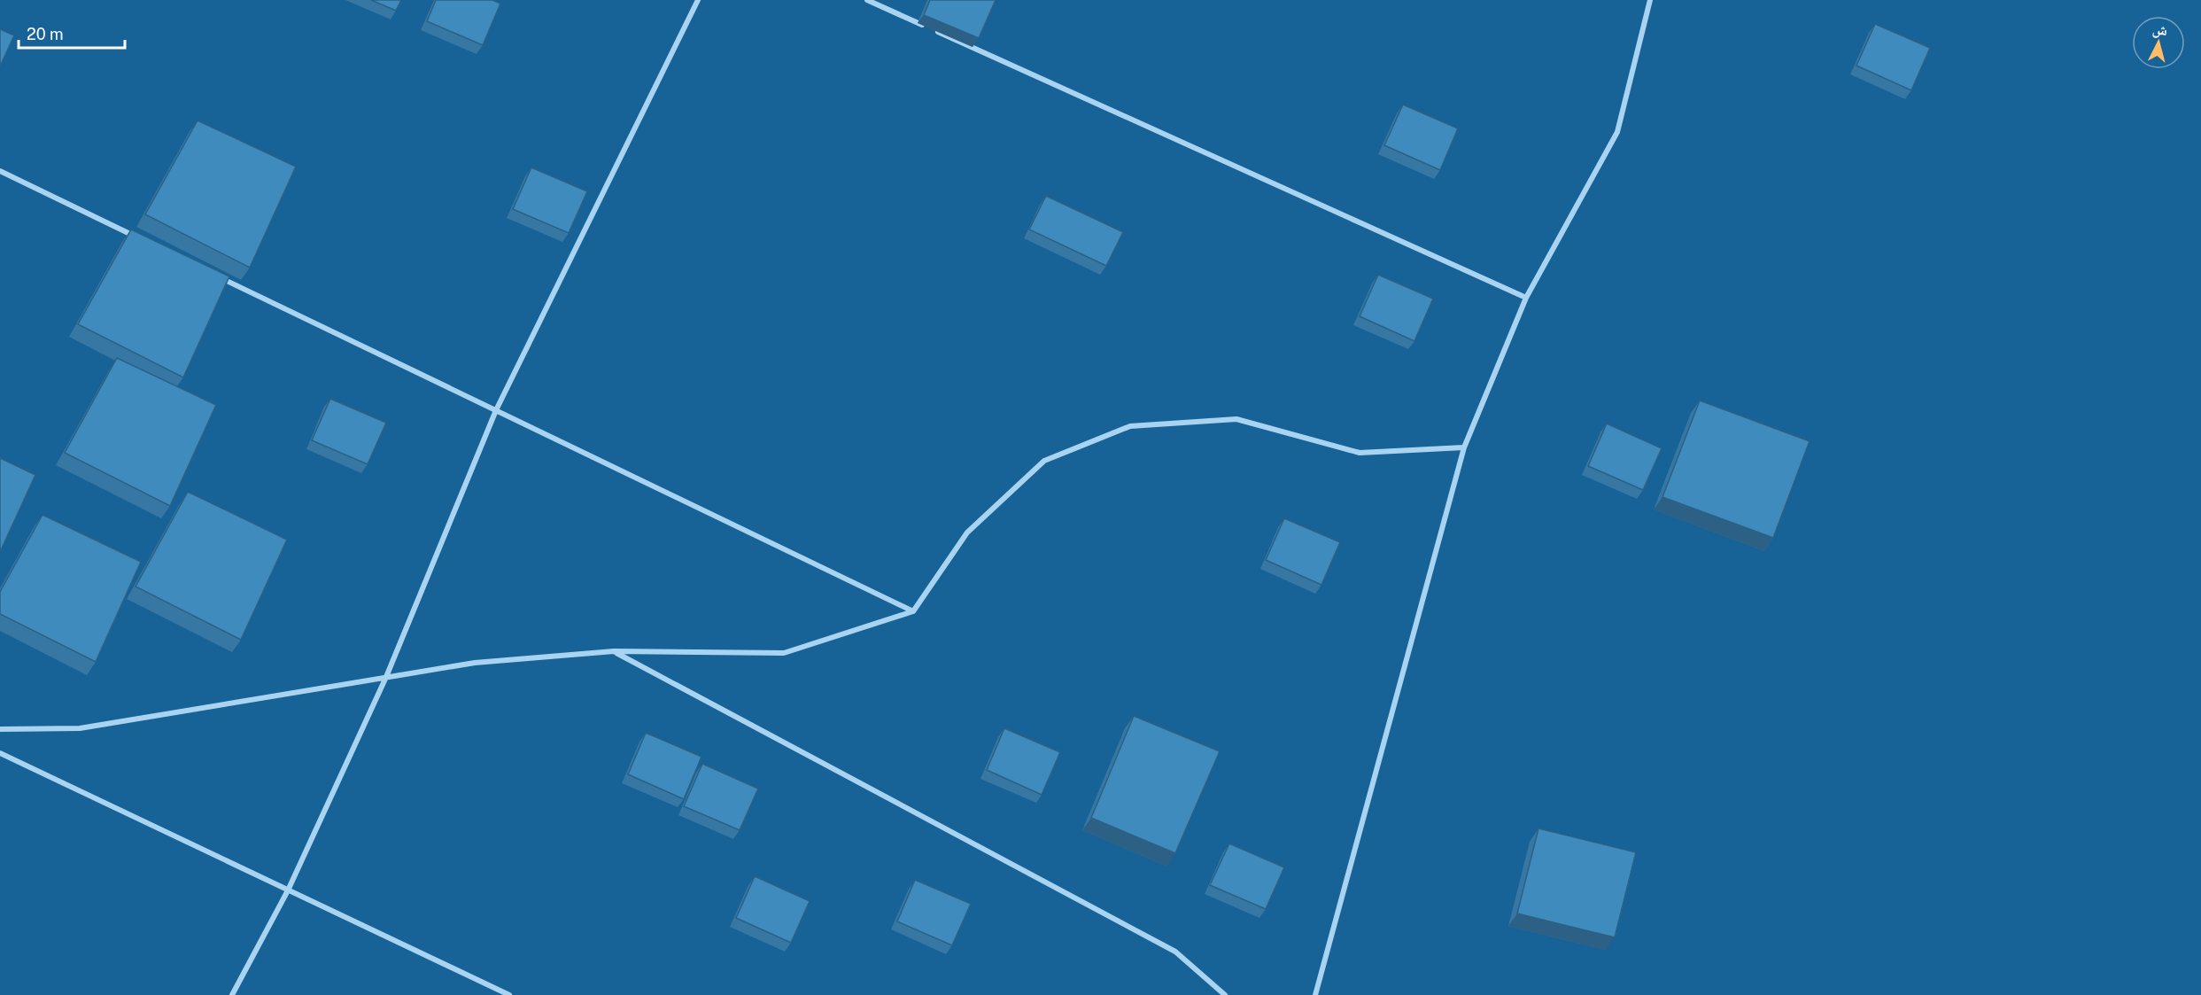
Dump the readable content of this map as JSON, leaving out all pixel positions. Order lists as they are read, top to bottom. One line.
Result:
{"scale_bar":"20 m","north":"top"}
